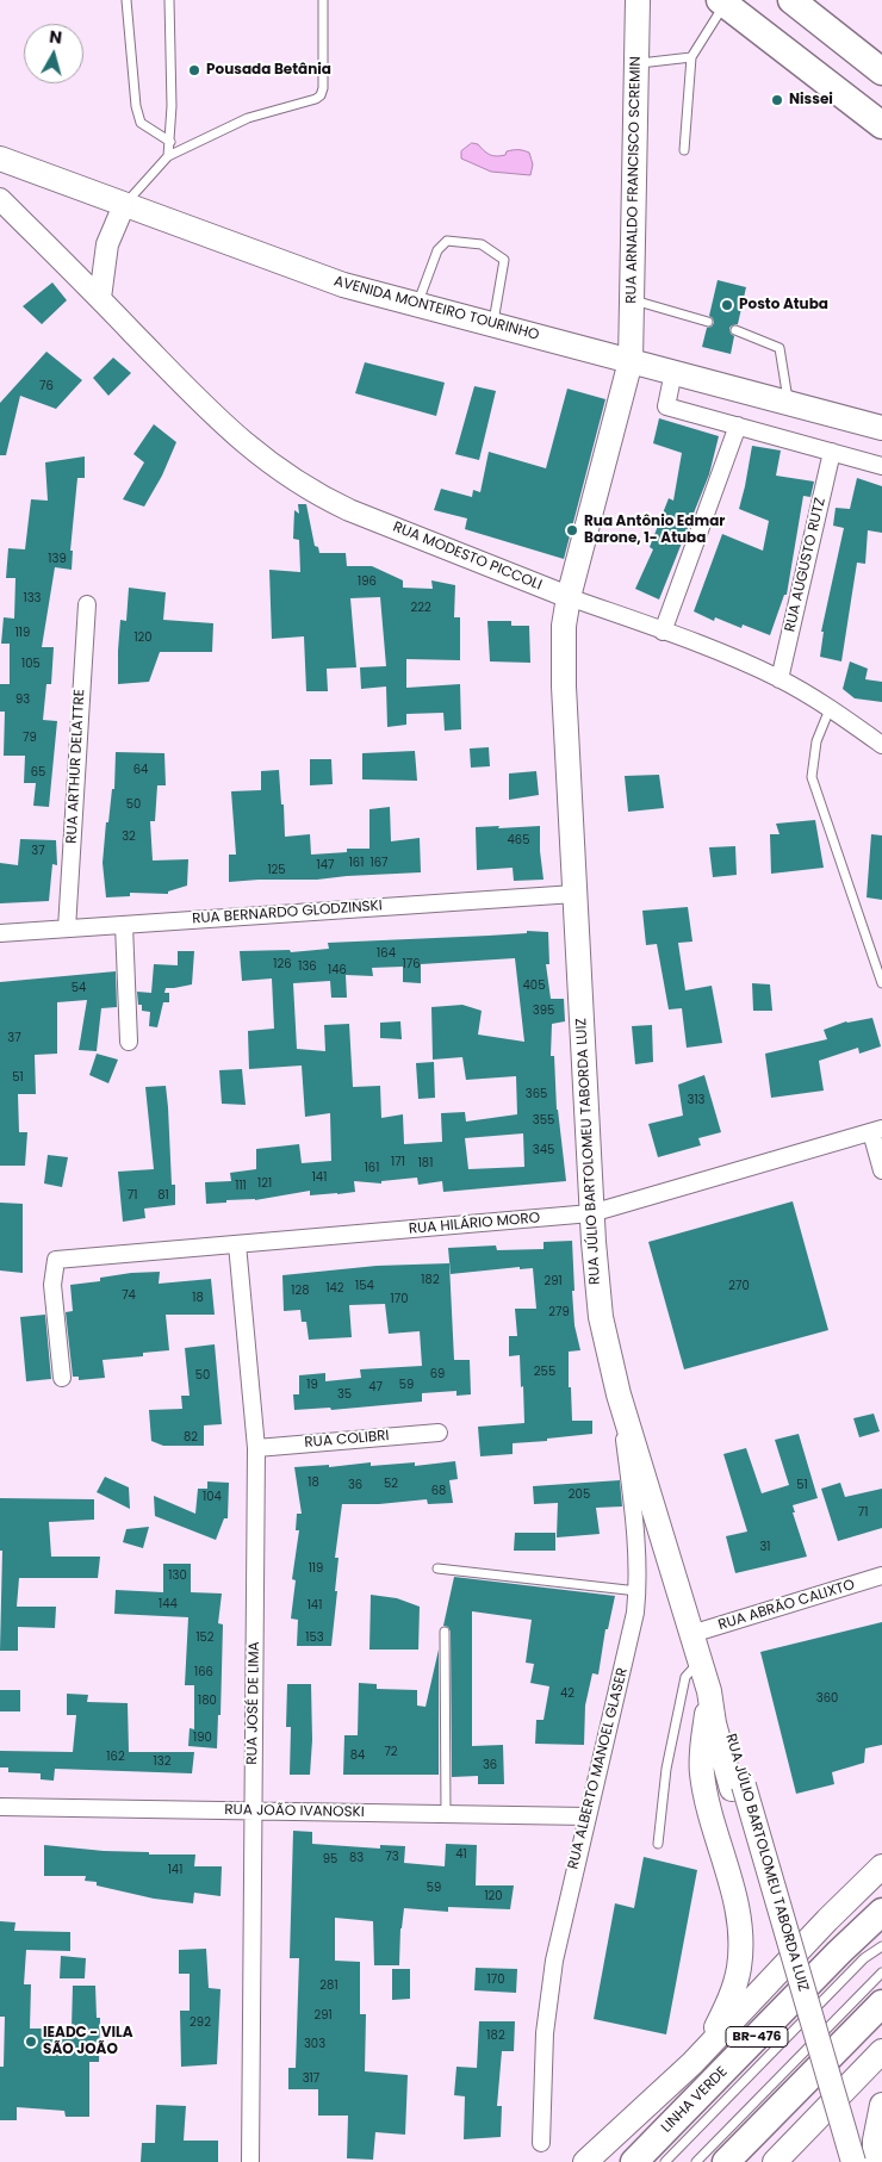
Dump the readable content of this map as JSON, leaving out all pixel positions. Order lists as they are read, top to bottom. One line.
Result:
{"streets":{"highway":["BR-476","LINHA VERDE"],"main road":["RUA ARNALDO FRANCISCO SCREMIN","AVENIDA MONTEIRO TOURINHO","RUA JÚLIO BARTOLOMEU TABORDA LUIZ"],"street":["RUA MODESTO PICCOLI","RUA AUGUSTO RUTZ","RUA ARTHUR DELATTRE","RUA BERNARDO GLODZINSKI","RUA HILÁRIO MORO","RUA COLIBRI","RUA ABRÃO CALIXTO","RUA JOSÉ DE LIMA","RUA ALBERTO MANOEL GLASER","RUA JOÃO IVANOSKI"]},"crossings":[["RUA ARNALDO FRANCISCO SCREMIN","AVENIDA MONTEIRO TOURINHO"],["RUA ARNALDO FRANCISCO SCREMIN","RUA MODESTO PICCOLI"],["RUA ARNALDO FRANCISCO SCREMIN","RUA JÚLIO BARTOLOMEU TABORDA LUIZ"],["RUA MODESTO PICCOLI","RUA AUGUSTO RUTZ"],["RUA MODESTO PICCOLI","RUA JÚLIO BARTOLOMEU TABORDA LUIZ"],["RUA ARTHUR DELATTRE","RUA BERNARDO GLODZINSKI"],["RUA BERNARDO GLODZINSKI","RUA JÚLIO BARTOLOMEU TABORDA LUIZ"],["RUA JÚLIO BARTOLOMEU TABORDA LUIZ","RUA HILÁRIO MORO"],["RUA JÚLIO BARTOLOMEU TABORDA LUIZ","RUA ABRÃO CALIXTO"],["RUA JÚLIO BARTOLOMEU TABORDA LUIZ","RUA ALBERTO MANOEL GLASER"],["RUA HILÁRIO MORO","RUA JOSÉ DE LIMA"],["RUA COLIBRI","RUA JOSÉ DE LIMA"],["RUA JOSÉ DE LIMA","RUA JOÃO IVANOSKI"],["RUA ALBERTO MANOEL GLASER","RUA JOÃO IVANOSKI"]],"places":["Pousada Betânia","Nissei","Posto Atuba","Rua Antônio Edmar Barone, 1- Atuba","IEADC - VILA SÃO JOÃO"],"house_numbers":["76","139","196","133","222","119","120","105","93","79","64","65","50","32","465","37","161","167","147","125","164","126","176","136","146","405","54","395","37","51","365","313","355","345","171","181","161","141","121","111","71","81","182","291","154","270","142","128","74","18","170","279","255","69","50","19","59","47","35","82","18","52","36","51","68","205","104","71","31","119","130","144","141","152","153","166","42","360","180","190","72","84","162","132","36","41","73","83","95","141","59","120","170","281","291","292","182","303","317"],"north":"top"}
